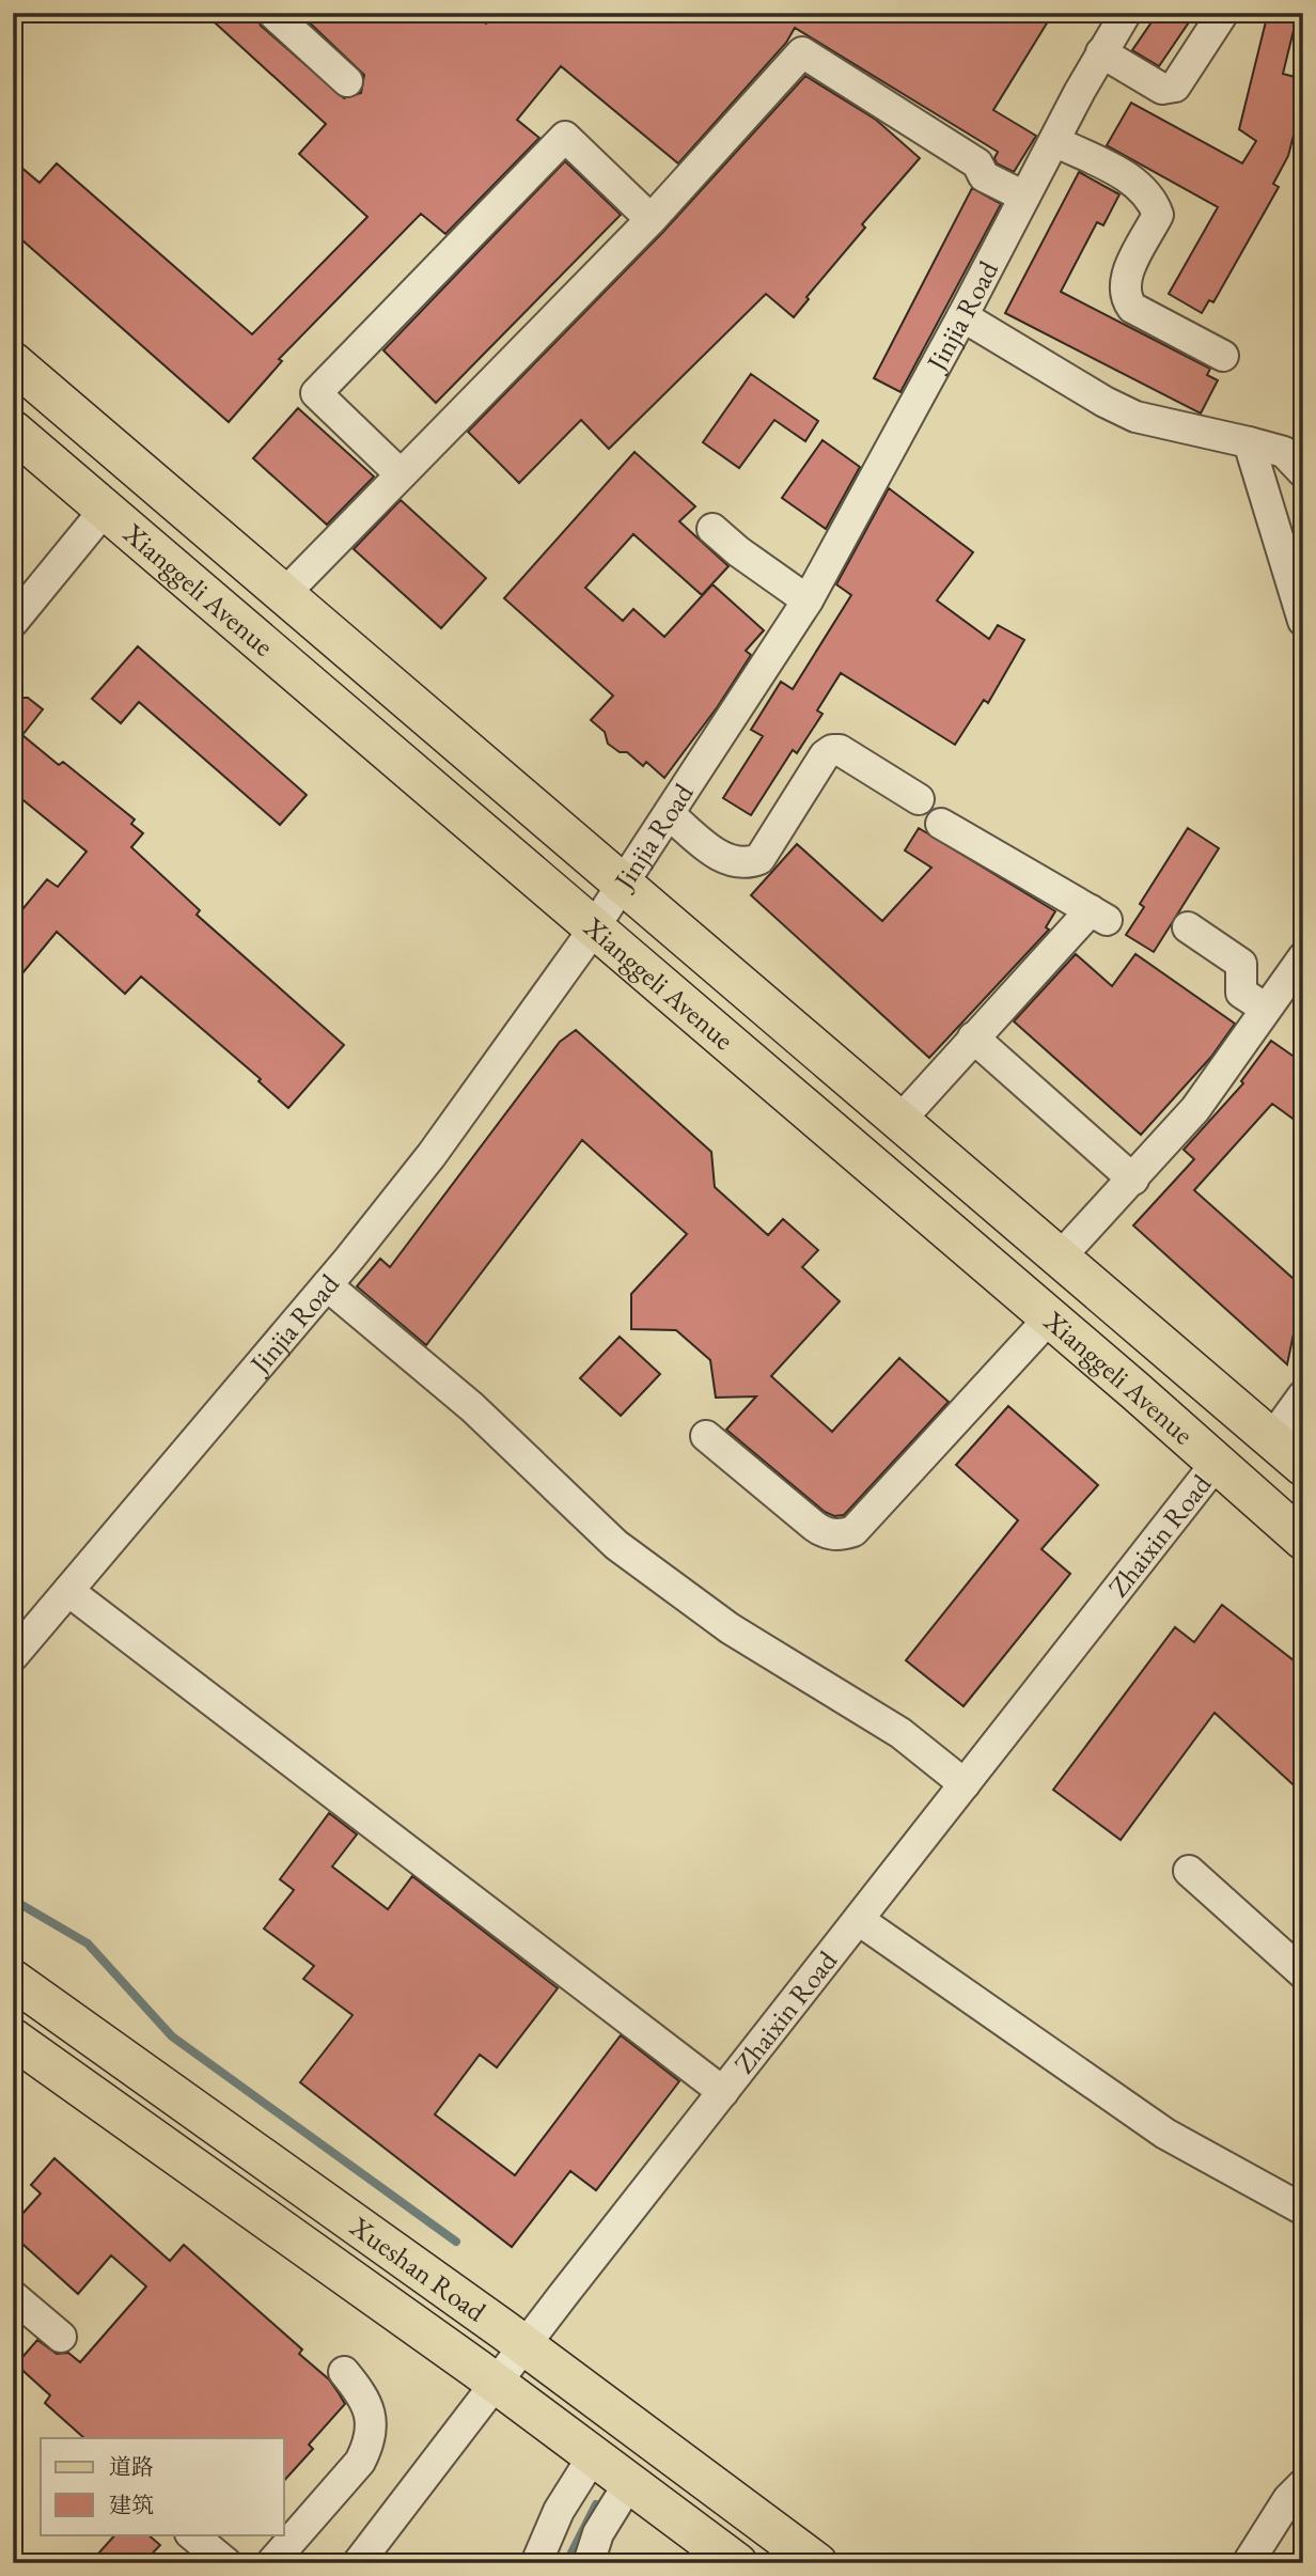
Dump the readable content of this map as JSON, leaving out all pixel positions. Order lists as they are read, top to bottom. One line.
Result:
{"streets":{"main road":["Xianggeli Avenue","Xueshan Road"],"street":["Jinjia Road","Zhaixin Road"]},"crossings":[["Jinjia Road","Xianggeli Avenue"],["Xianggeli Avenue","Zhaixin Road"],["Zhaixin Road","Xueshan Road"]],"legend":["道路","建筑"]}
